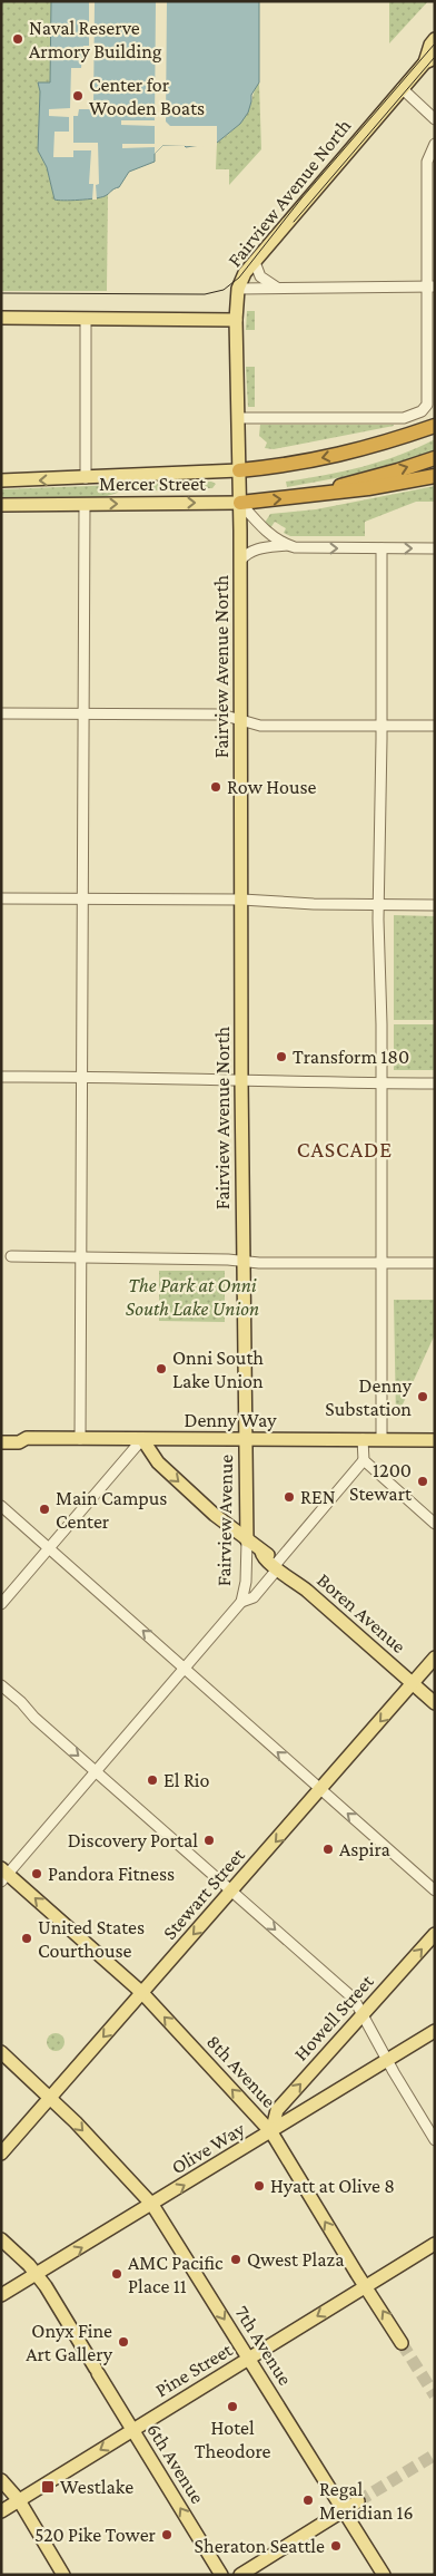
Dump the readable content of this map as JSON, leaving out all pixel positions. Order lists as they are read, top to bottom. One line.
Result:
{"streets":{"main road":["Fairview Avenue North","Mercer Street","Denny Way","Fairview Avenue","Boren Avenue","Stewart Street","Howell Street","8th Avenue","Olive Way","7th Avenue","Pine Street","6th Avenue"]},"crossings":[["Fairview Avenue North","Mercer Street"],["Fairview Avenue North","Denny Way"],["Fairview Avenue North","Fairview Avenue"],["Denny Way","Fairview Avenue"],["Denny Way","Boren Avenue"],["Fairview Avenue","Boren Avenue"],["Boren Avenue","Stewart Street"],["Stewart Street","8th Avenue"],["Stewart Street","7th Avenue"],["Howell Street","8th Avenue"],["Howell Street","Olive Way"],["8th Avenue","Olive Way"],["8th Avenue","Pine Street"],["Olive Way","7th Avenue"],["Olive Way","6th Avenue"],["7th Avenue","Pine Street"],["Pine Street","6th Avenue"]],"one_way":["Boren Avenue","Stewart Street","Howell Street","8th Avenue","Olive Way","7th Avenue","Pine Street","6th Avenue"],"districts":["CASCADE"],"parks":["The Park at Onni South Lake Union"],"places":{"other":["Naval Reserve Armory Building","Center for Wooden Boats","Row House","Transform 180","Onni South Lake Union","Denny Substation","1200 Stewart","REN","Main Campus Center","El Rio","Discovery Portal","Aspira","Pandora Fitness","United States Courthouse","Hyatt at Olive 8","Qwest Plaza","AMC Pacific Place 11","Onyx Fine Art Gallery","Hotel Theodore","Regal Meridian 16","520 Pike Tower","Sheraton Seattle"],"transit":["Westlake"]}}
